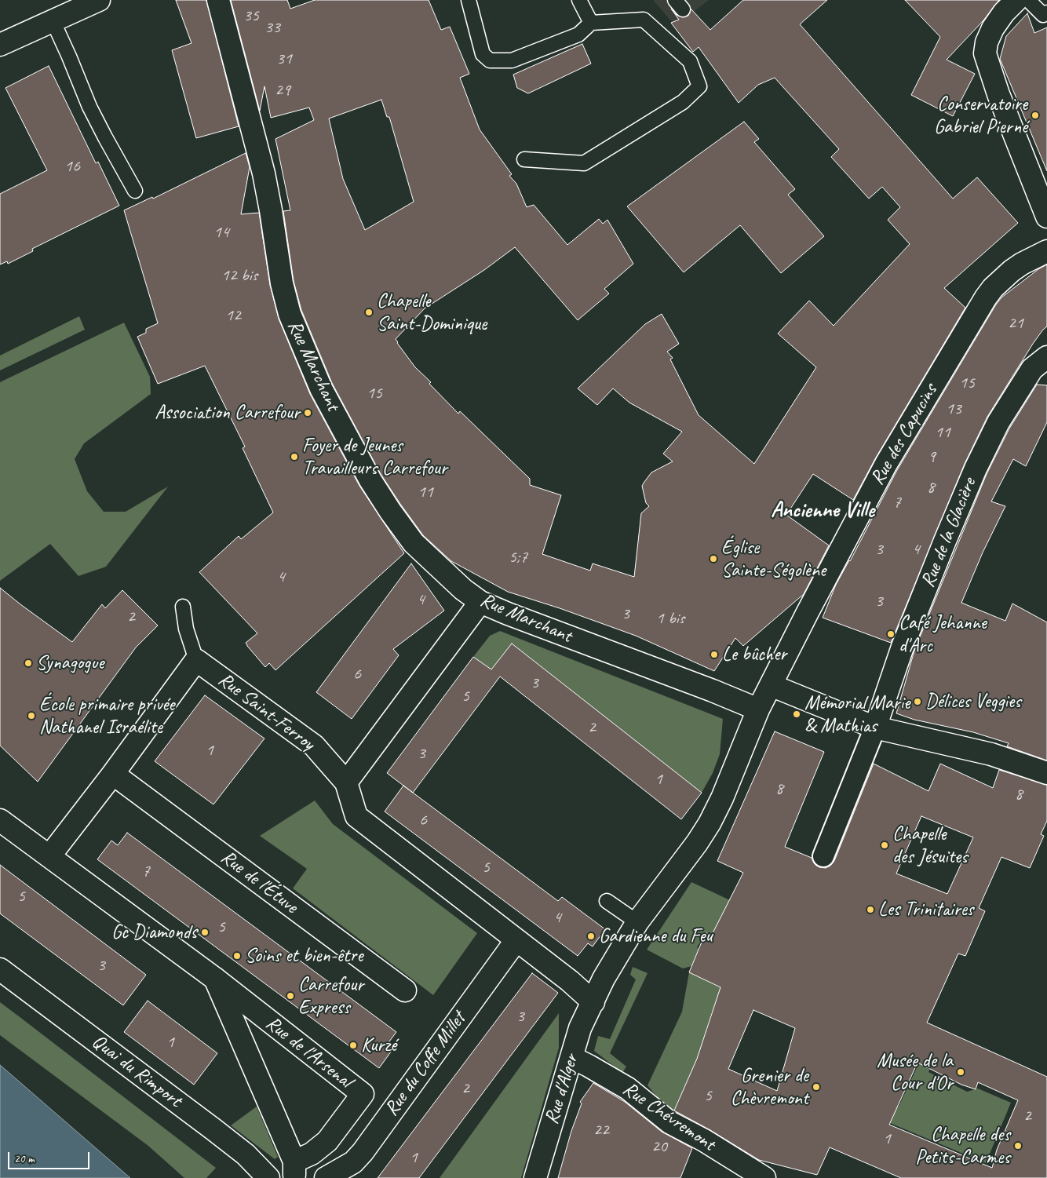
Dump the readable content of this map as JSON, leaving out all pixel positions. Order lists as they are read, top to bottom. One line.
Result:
{"streets":{"street":["Rue Marchant","Rue des Capucins","Rue de la Glacière","Rue Saint-Ferroy","Rue de l'Étuve","Rue de l'Arsenal","Rue du Coffe Millet","Quai du Rimport","Rue d'Alger","Rue Chévremont"]},"crossings":[["Rue Marchant","Rue des Capucins"],["Rue des Capucins","Rue d'Alger"],["Rue d'Alger","Rue Chévremont"]],"districts":["Ancienne Ville"],"places":["Conservatoire Gabriel Pierné","Chapelle Saint-Dominique","Association Carrefour","Foyer de Jeunes Travailleurs Carrefour","Église Sainte-Ségolène","Café Jehanne d'Arc","Le bûcher","Synagogue","Délices Veggies","Mémorial Marie & Mathias","École primaire privée Nathanel Israélite","Chapelle des Jésuites","Les Trinitaires","Gc Diamonds","Gardienne du Feu","Soins et bien-être","Carrefour Express","Kurzé","Musée de la Cour d'Or","Grenier de Chèvremont","Chapelle des Petits-Carmes"],"house_numbers":["35","33","31","29","16","14","12 bis","12","21","15","15","13","11","9","8","11","7","3","4","5;7","4","4","3","3","2","1 bis","6","3","5","2","1","3","1","8","8","6","5","7","5","4","5","3","3","1","2","5","2","22","1","20","1"],"scale_bar":"20 m"}
